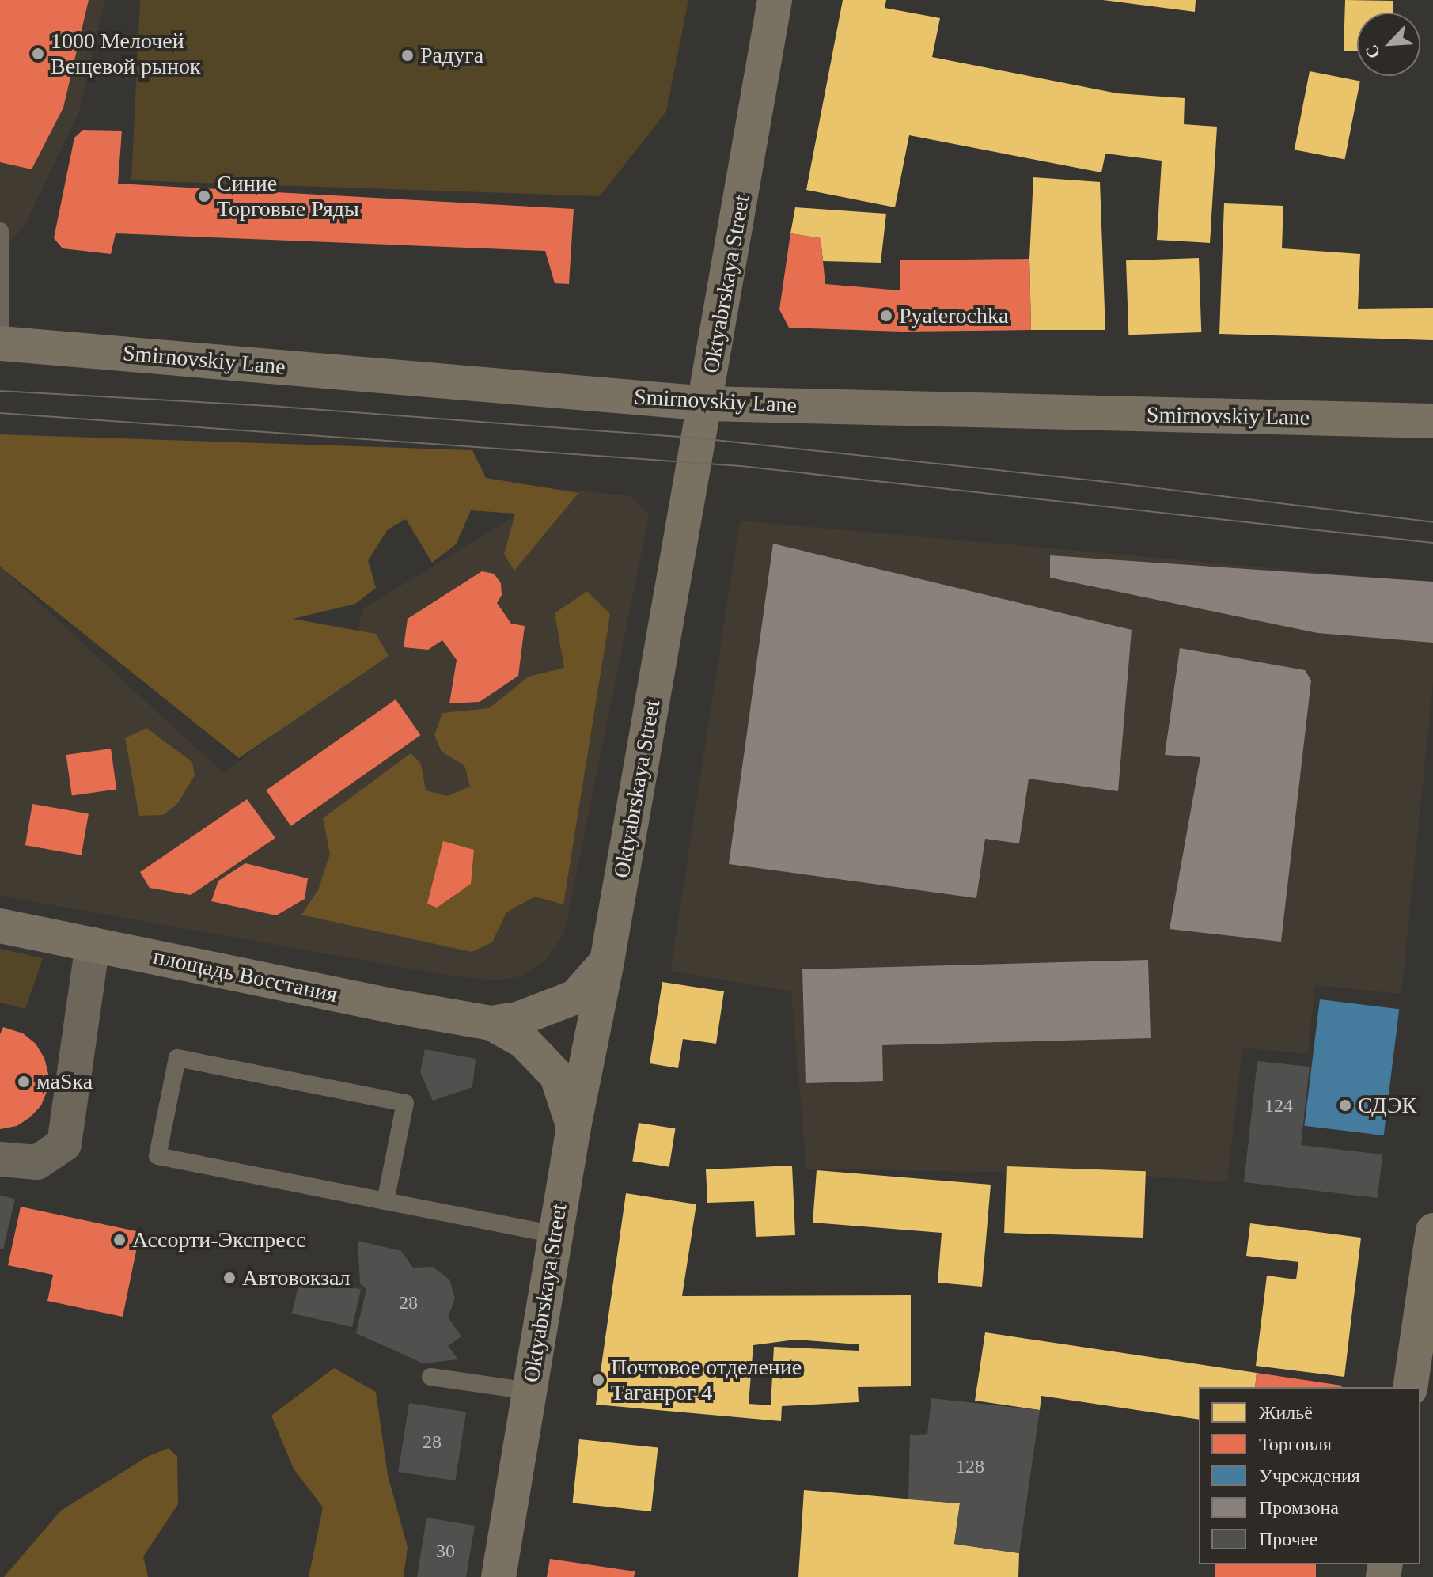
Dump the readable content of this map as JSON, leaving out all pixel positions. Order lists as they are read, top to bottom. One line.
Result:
{"streets":{"main road":["Oktyabrskaya Street","Smirnovskiy Lane","площадь Восстания"]},"crossings":[["Oktyabrskaya Street","Smirnovskiy Lane"],["Oktyabrskaya Street","площадь Восстания"]],"places":["1000 Мелочей Вещевой рынок","Радуга","Синие Торговые Ряды","Pyaterochka","маSка","СДЭК","Ассорти-Экспресс","Автовокзал","Почтовое отделение Таганрог 4"],"house_numbers":["124","28","28","128","30"],"legend":["Жильё","Торговля","Учреждения","Промзона","Прочее"],"north":"bottom left"}
